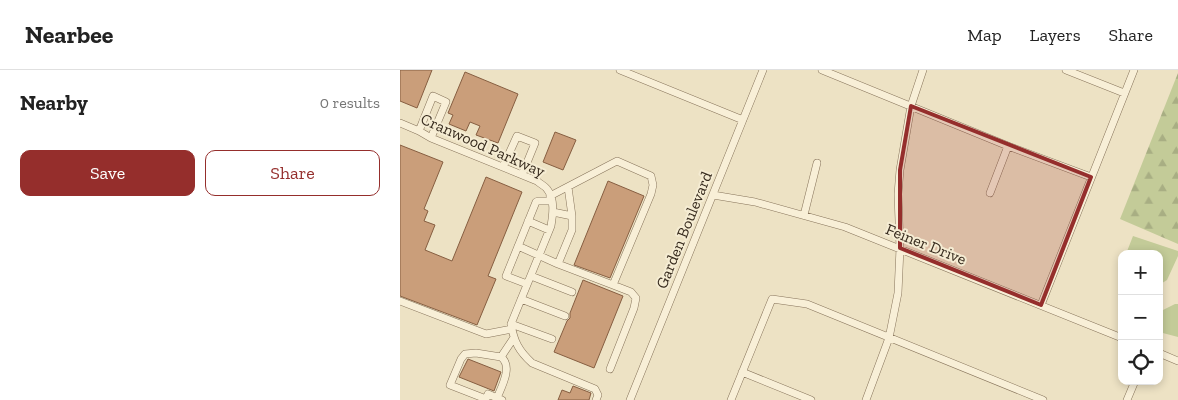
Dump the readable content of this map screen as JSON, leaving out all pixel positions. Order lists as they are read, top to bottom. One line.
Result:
{"streets":{"street":["Cranwood Parkway","Garden Boulevard","Feiner Drive"]},"crossings":[["Garden Boulevard","Feiner Drive"]],"page":{"header":"Nearbee","nav":["Map","Layers","Share"],"heading":["Nearby","0 results"],"buttons":["Save","Share"],"map_buttons":["+","−"]}}
